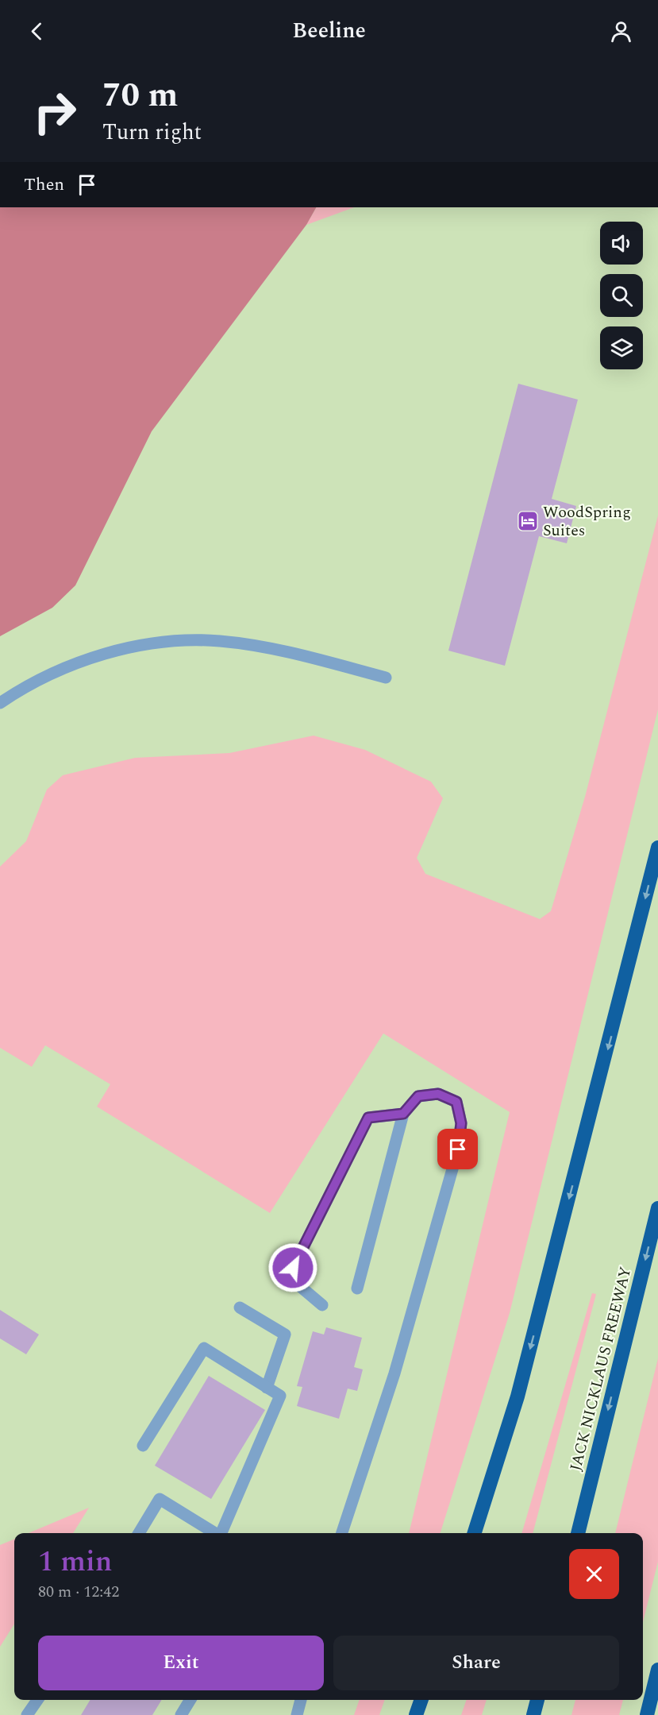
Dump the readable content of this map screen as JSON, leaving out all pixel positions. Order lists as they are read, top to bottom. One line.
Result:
{"streets":{"highway":["JACK NICKLAUS FREEWAY"]},"places":{"hotel":["WoodSpring Suites"]},"page":{"header":"Beeline","turn":["70 m","Turn right"],"then":"Then","heading":["1 min","80 m · 12:42"],"buttons":["Exit","Share"]}}
